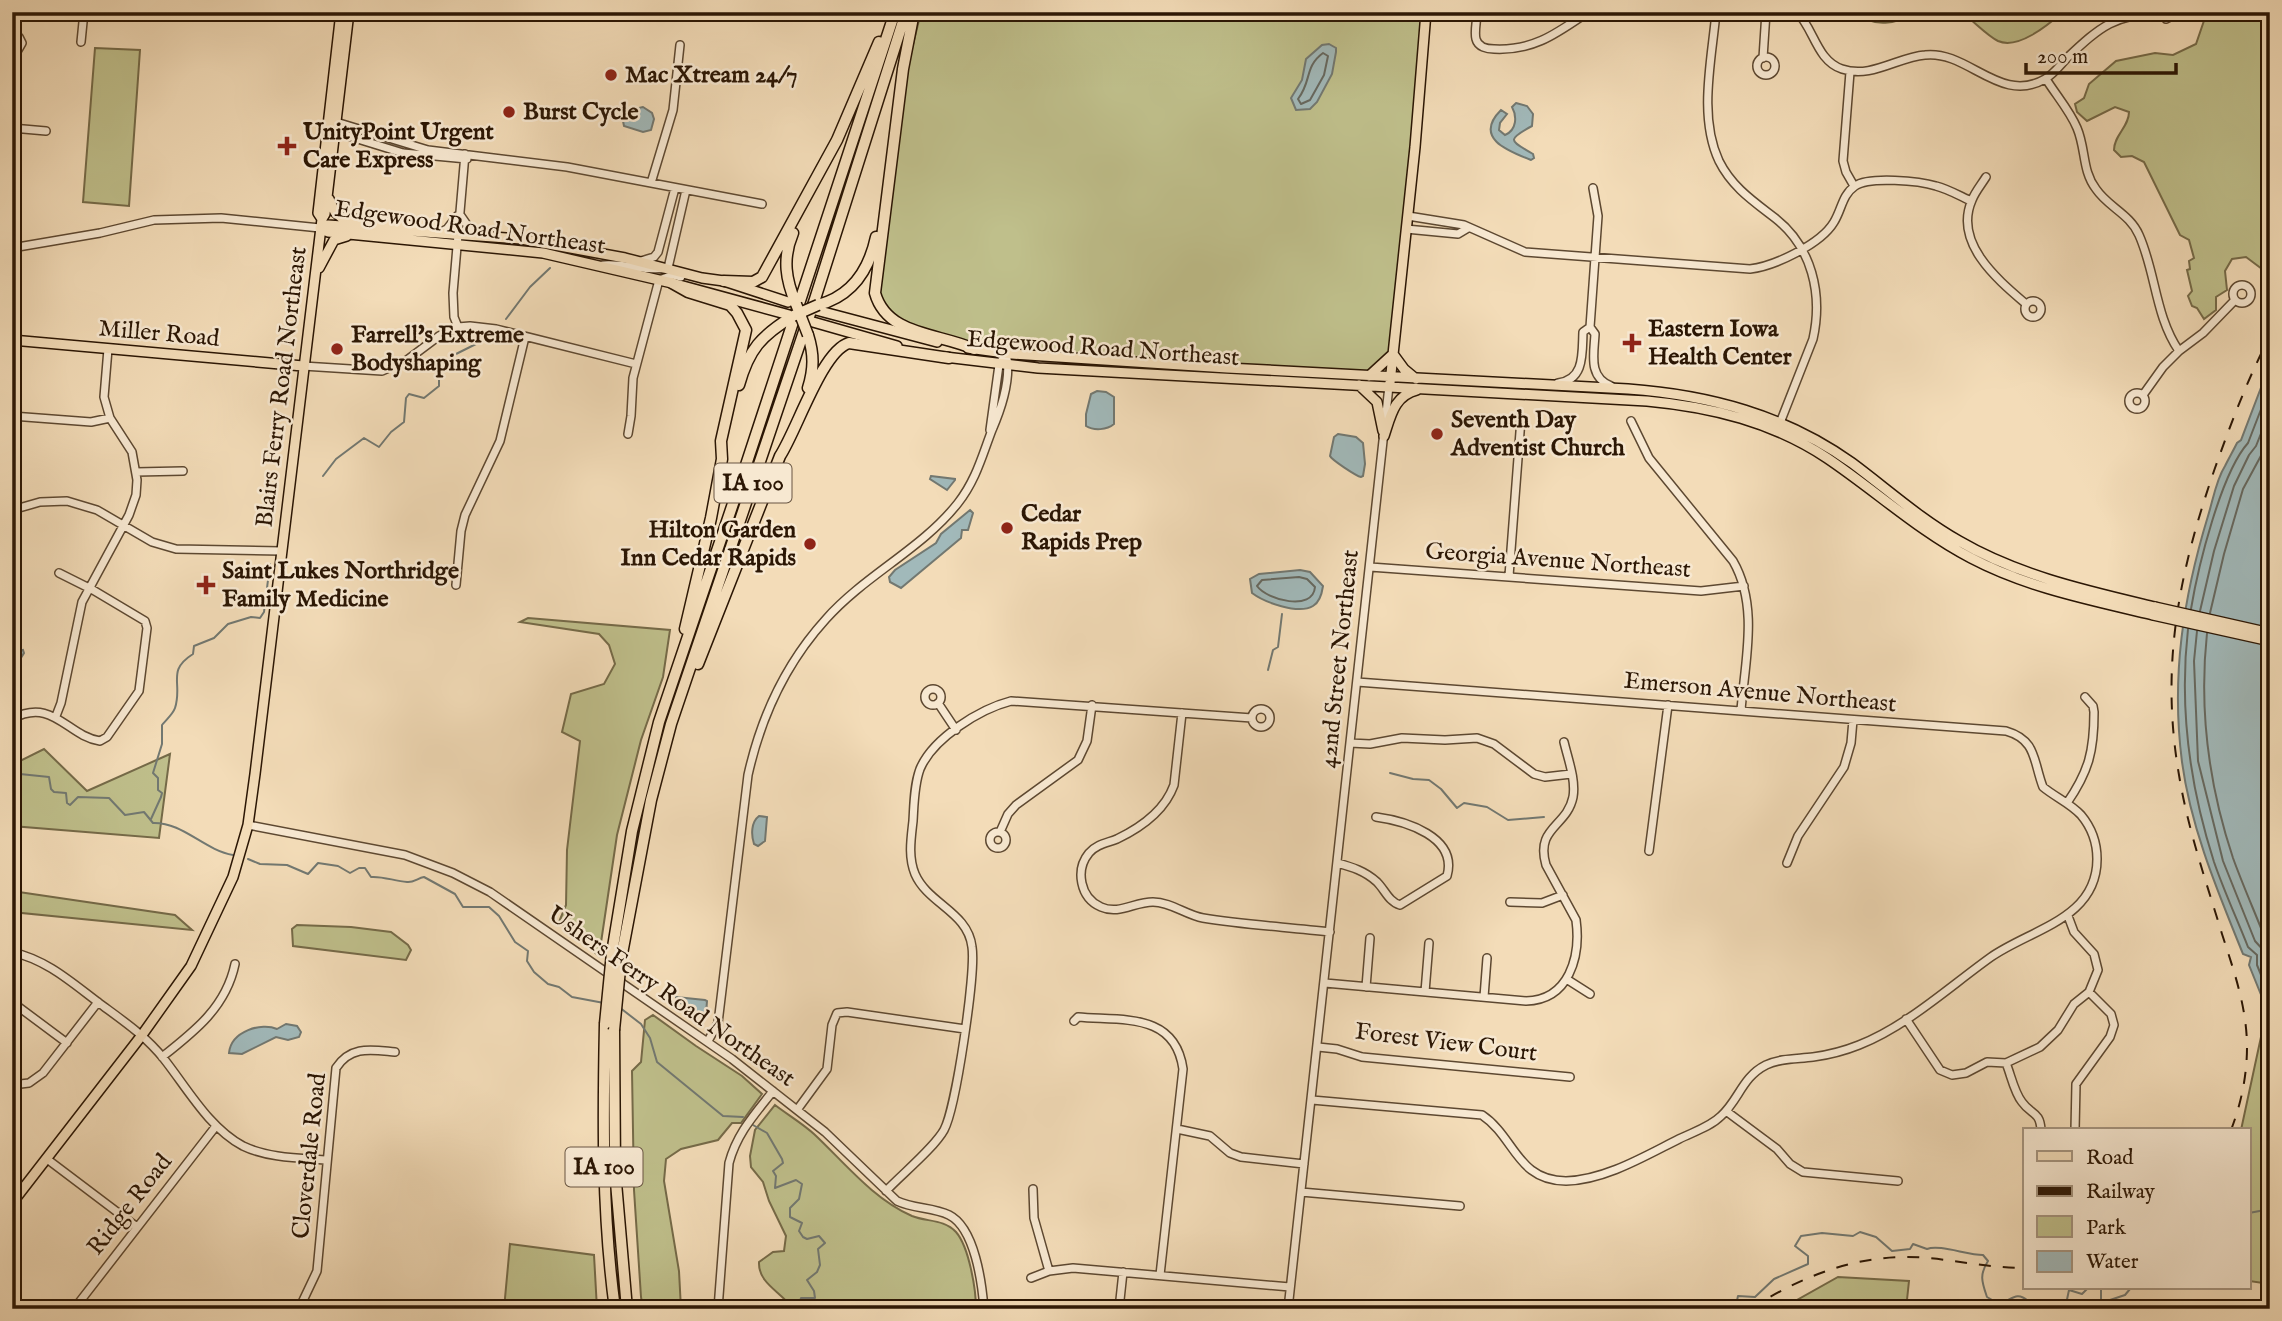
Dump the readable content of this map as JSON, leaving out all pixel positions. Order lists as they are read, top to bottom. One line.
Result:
{"streets":{"highway":["IA 100"],"main road":["Edgewood Road Northeast","Miller Road","Blairs Ferry Road Northeast","42nd Street Northeast"],"street":["Georgia Avenue Northeast","Emerson Avenue Northeast","Ushers Ferry Road Northeast","Forest View Court","Cloverdale Road","Ridge Road"]},"crossings":[["Edgewood Road Northeast","Blairs Ferry Road Northeast"],["Edgewood Road Northeast","42nd Street Northeast"],["Miller Road","Blairs Ferry Road Northeast"],["Blairs Ferry Road Northeast","Ushers Ferry Road Northeast"],["Georgia Avenue Northeast","42nd Street Northeast"],["42nd Street Northeast","Emerson Avenue Northeast"],["42nd Street Northeast","Forest View Court"]],"places":{"other":["Mac Xtream 24/7","Burst Cycle","Farrell's Extreme Bodyshaping","Seventh Day Adventist Church","Cedar Rapids Prep","Hilton Garden Inn Cedar Rapids"],"health":["UnityPoint Urgent Care Express","Eastern Iowa Health Center","Saint Lukes Northridge Family Medicine"]},"legend":["Road","Railway","Park","Water"],"scale_bar":"200 m"}
